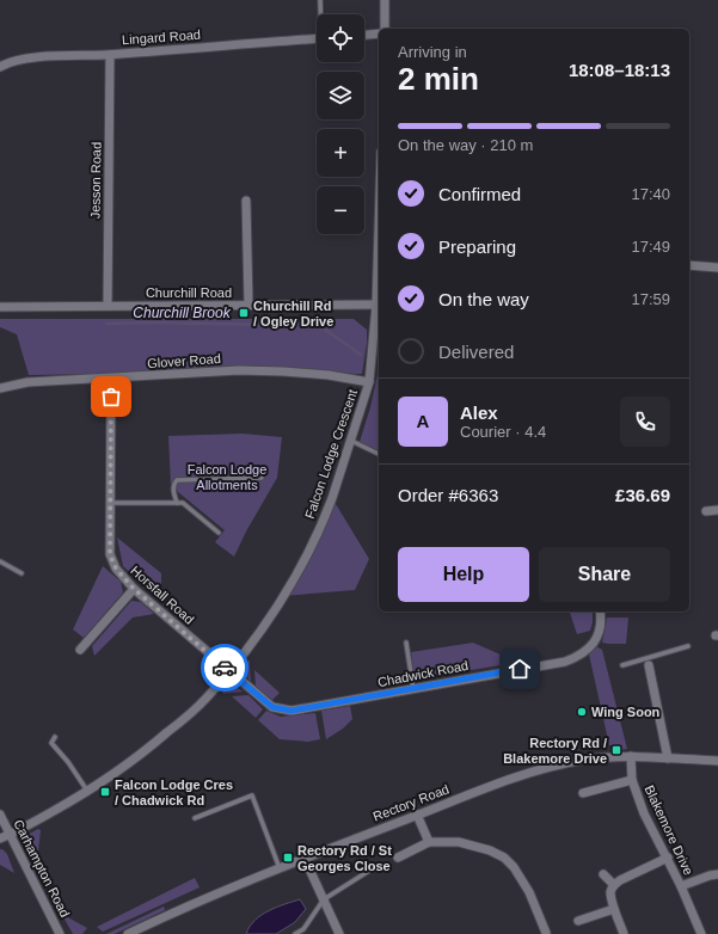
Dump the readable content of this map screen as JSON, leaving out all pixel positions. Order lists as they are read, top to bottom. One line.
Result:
{"streets":{"street":["Lingard Road","Jesson Road","Churchill Road","Glover Road","Falcon Lodge Crescent","Horsfall Road","Chadwick Road","Rectory Road","Blakemore Drive","Carhampton Road"]},"crossings":[["Lingard Road","Jesson Road"],["Jesson Road","Churchill Road"],["Churchill Road","Falcon Lodge Crescent"],["Glover Road","Falcon Lodge Crescent"],["Glover Road","Horsfall Road"],["Falcon Lodge Crescent","Horsfall Road"],["Falcon Lodge Crescent","Chadwick Road"],["Falcon Lodge Crescent","Carhampton Road"],["Horsfall Road","Chadwick Road"],["Rectory Road","Blakemore Drive"]],"water":["Churchill Brook"],"parks":["Falcon Lodge Allotments"],"places":{"transit":["Churchill Rd / Ogley Drive","Rectory Rd / Blakemore Drive","Falcon Lodge Cres / Chadwick Rd","Rectory Rd / St Georges Close"],"other":["Wing Soon"]},"page":{"map_buttons":["+","−"],"heading":["2 min","Arriving in","18:08–18:13"],"panel":["Alex","Courier · 4.4","Order #6363","£36.69"],"bar":"On the way · 210 m","list":[["Confirmed","17:40"],["Preparing","17:49"],["On the way","17:59"],"Delivered"],"round":"A","buttons":["Help","Share"]}}
